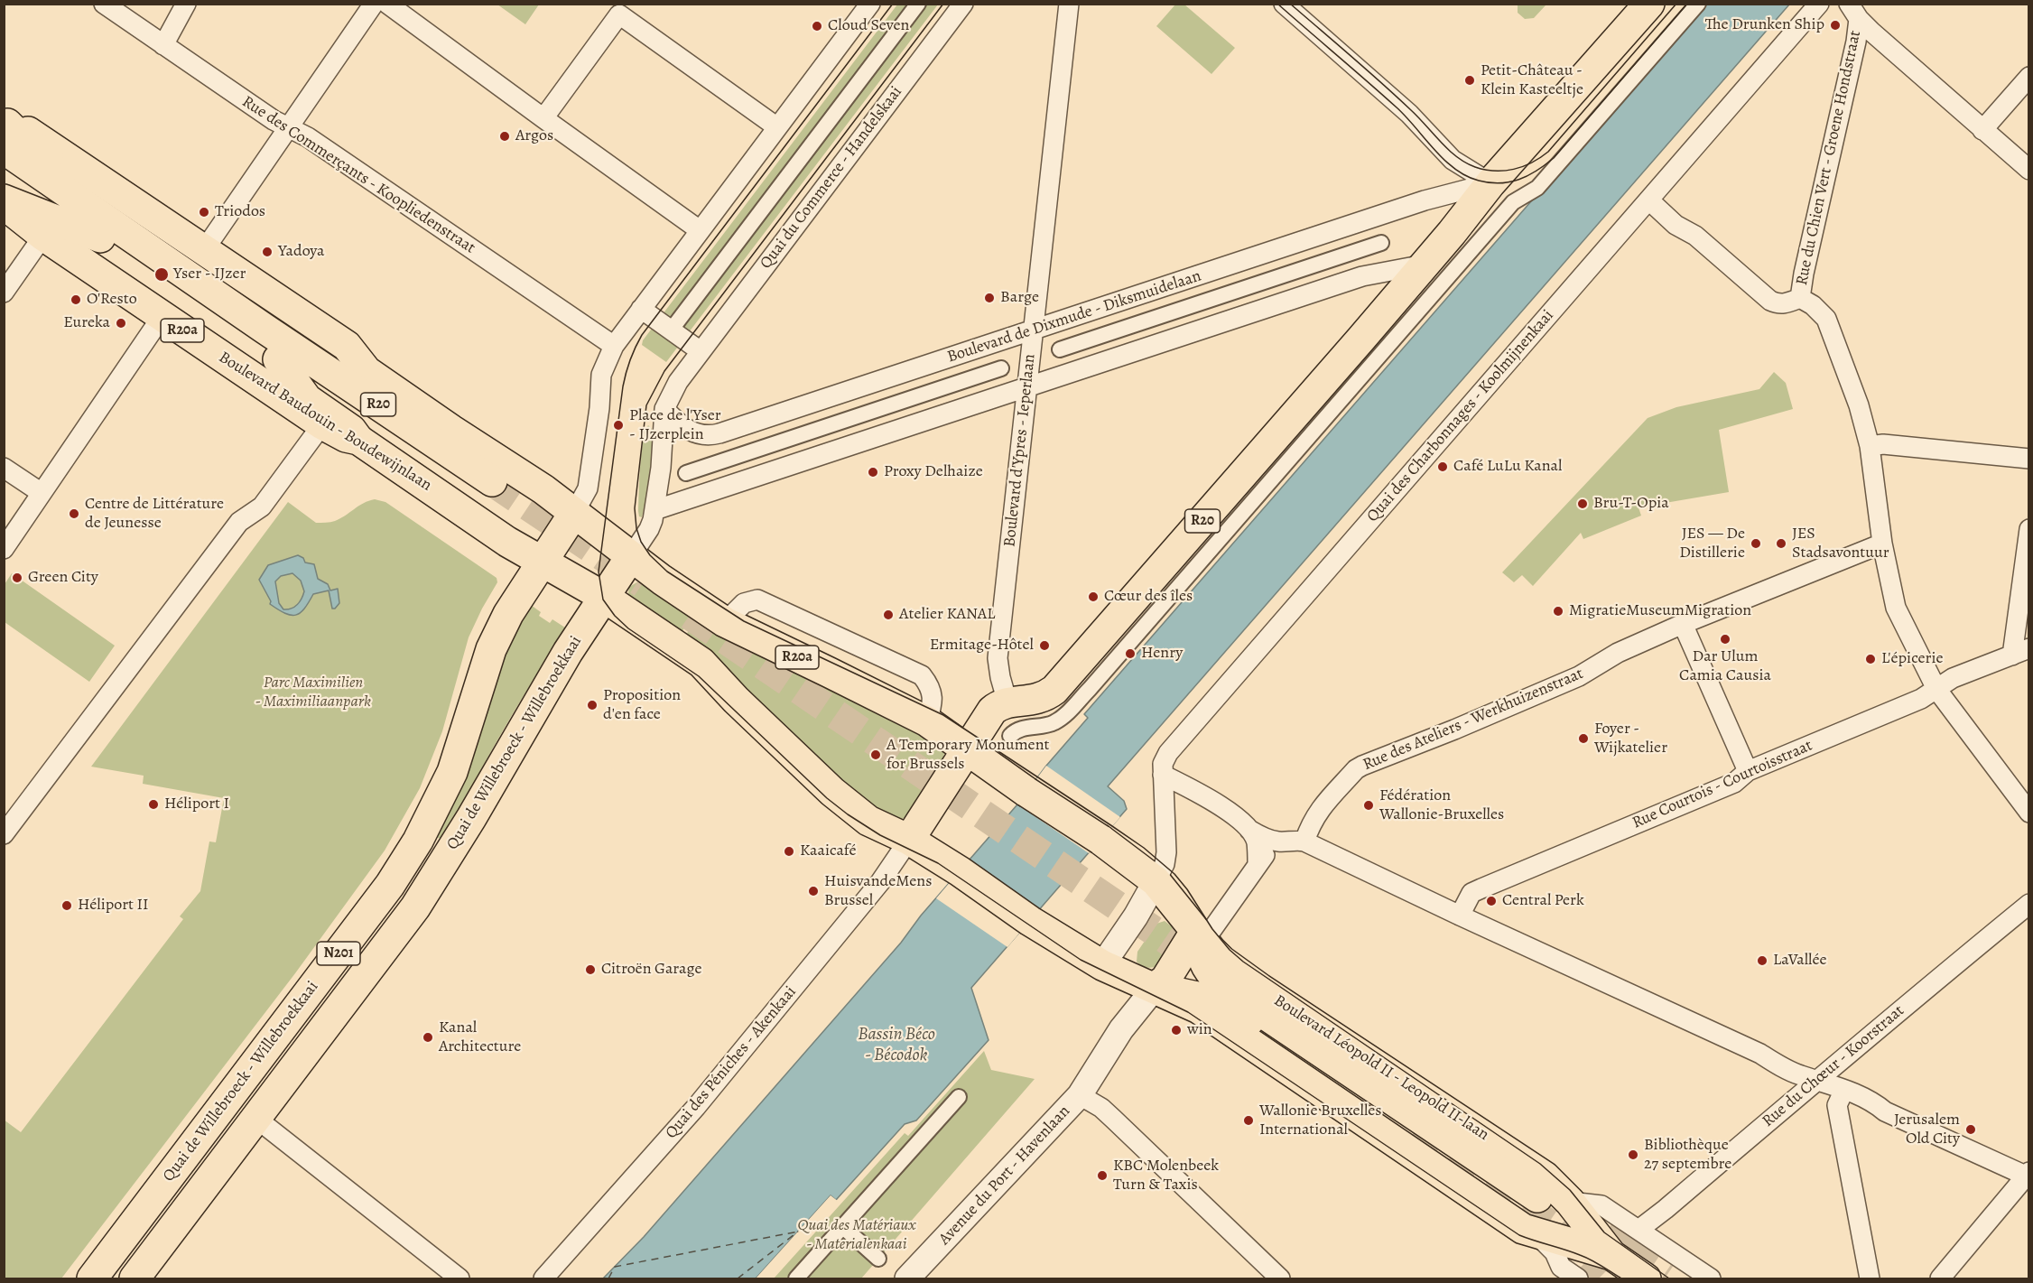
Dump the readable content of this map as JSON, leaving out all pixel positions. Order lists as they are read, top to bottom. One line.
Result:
{"streets":{"main road":["R20a","R20","Boulevard Baudouin - Boudewijnlaan","Quai de Willebroeck - Willebroekkaai","N201","Boulevard Léopold II - Leopold II-laan"],"street":["Rue du Chien Vert - Groene Hondstraat","Rue des Commerçants - Koopliedenstraat","Quai du Commerce - Handelskaai","Boulevard de Dixmude - Diksmuidelaan","Quai des Charbonnages - Koolmijnenkaai","Boulevard d'Ypres - Ieperlaan","Rue des Ateliers - Werkhuizenstraat","Rue Courtois - Courtoisstraat","Quai des Péniches - Akenkaai","Rue du Chœur - Koorstraat","Avenue du Port - Havenlaan"]},"crossings":[["Quai du Commerce - Handelskaai","Boulevard de Dixmude - Diksmuidelaan"],["Boulevard de Dixmude - Diksmuidelaan","R20"],["Boulevard de Dixmude - Diksmuidelaan","Boulevard d'Ypres - Ieperlaan"],["R20a","Boulevard Léopold II - Leopold II-laan"],["R20","Boulevard d'Ypres - Ieperlaan"],["Quai des Charbonnages - Koolmijnenkaai","Boulevard Léopold II - Leopold II-laan"],["Boulevard Baudouin - Boudewijnlaan","Quai de Willebroeck - Willebroekkaai"],["Boulevard Léopold II - Leopold II-laan","Avenue du Port - Havenlaan"]],"water":["Bassin Béco - Bécodok"],"parks":["Parc Maximilien - Maximiliaanpark","Quai des Matériaux - Materialenkaai"],"places":["The Drunken Ship","Cloud Seven","Petit-Château - Klein Kasteeltje","Argos","Triodos","Yadoya","Yser - IJzer","Barge","O'Resto","Eureka","Place de l'Yser - IJzerplein","Café LuLu Kanal","Proxy Delhaize","Bru-T-Opia","Centre de Littérature de Jeunesse","JES — De Distillerie","JES Stadsavontuur","Green City","Cœur des îles","MigratieMuseumMigration","Atelier KANAL","Dar Ulum Camia Causia","Ermitage-Hôtel","Henry","L'épicerie","Proposition d'en face","Foyer - Wijkatelier","A Temporary Monument for Brussels","Héliport I","Fédération Wallonie-Bruxelles","Kaaicafé","HuisvandeMens Brussel","Central Perk","Héliport II","LaVallée","Citroën Garage","win","Kanal Architecture","Wallonie Bruxelles International","Jerusalem Old City","Bibliothèque 27 septembre","KBC Molenbeek Turn & Taxis"]}
